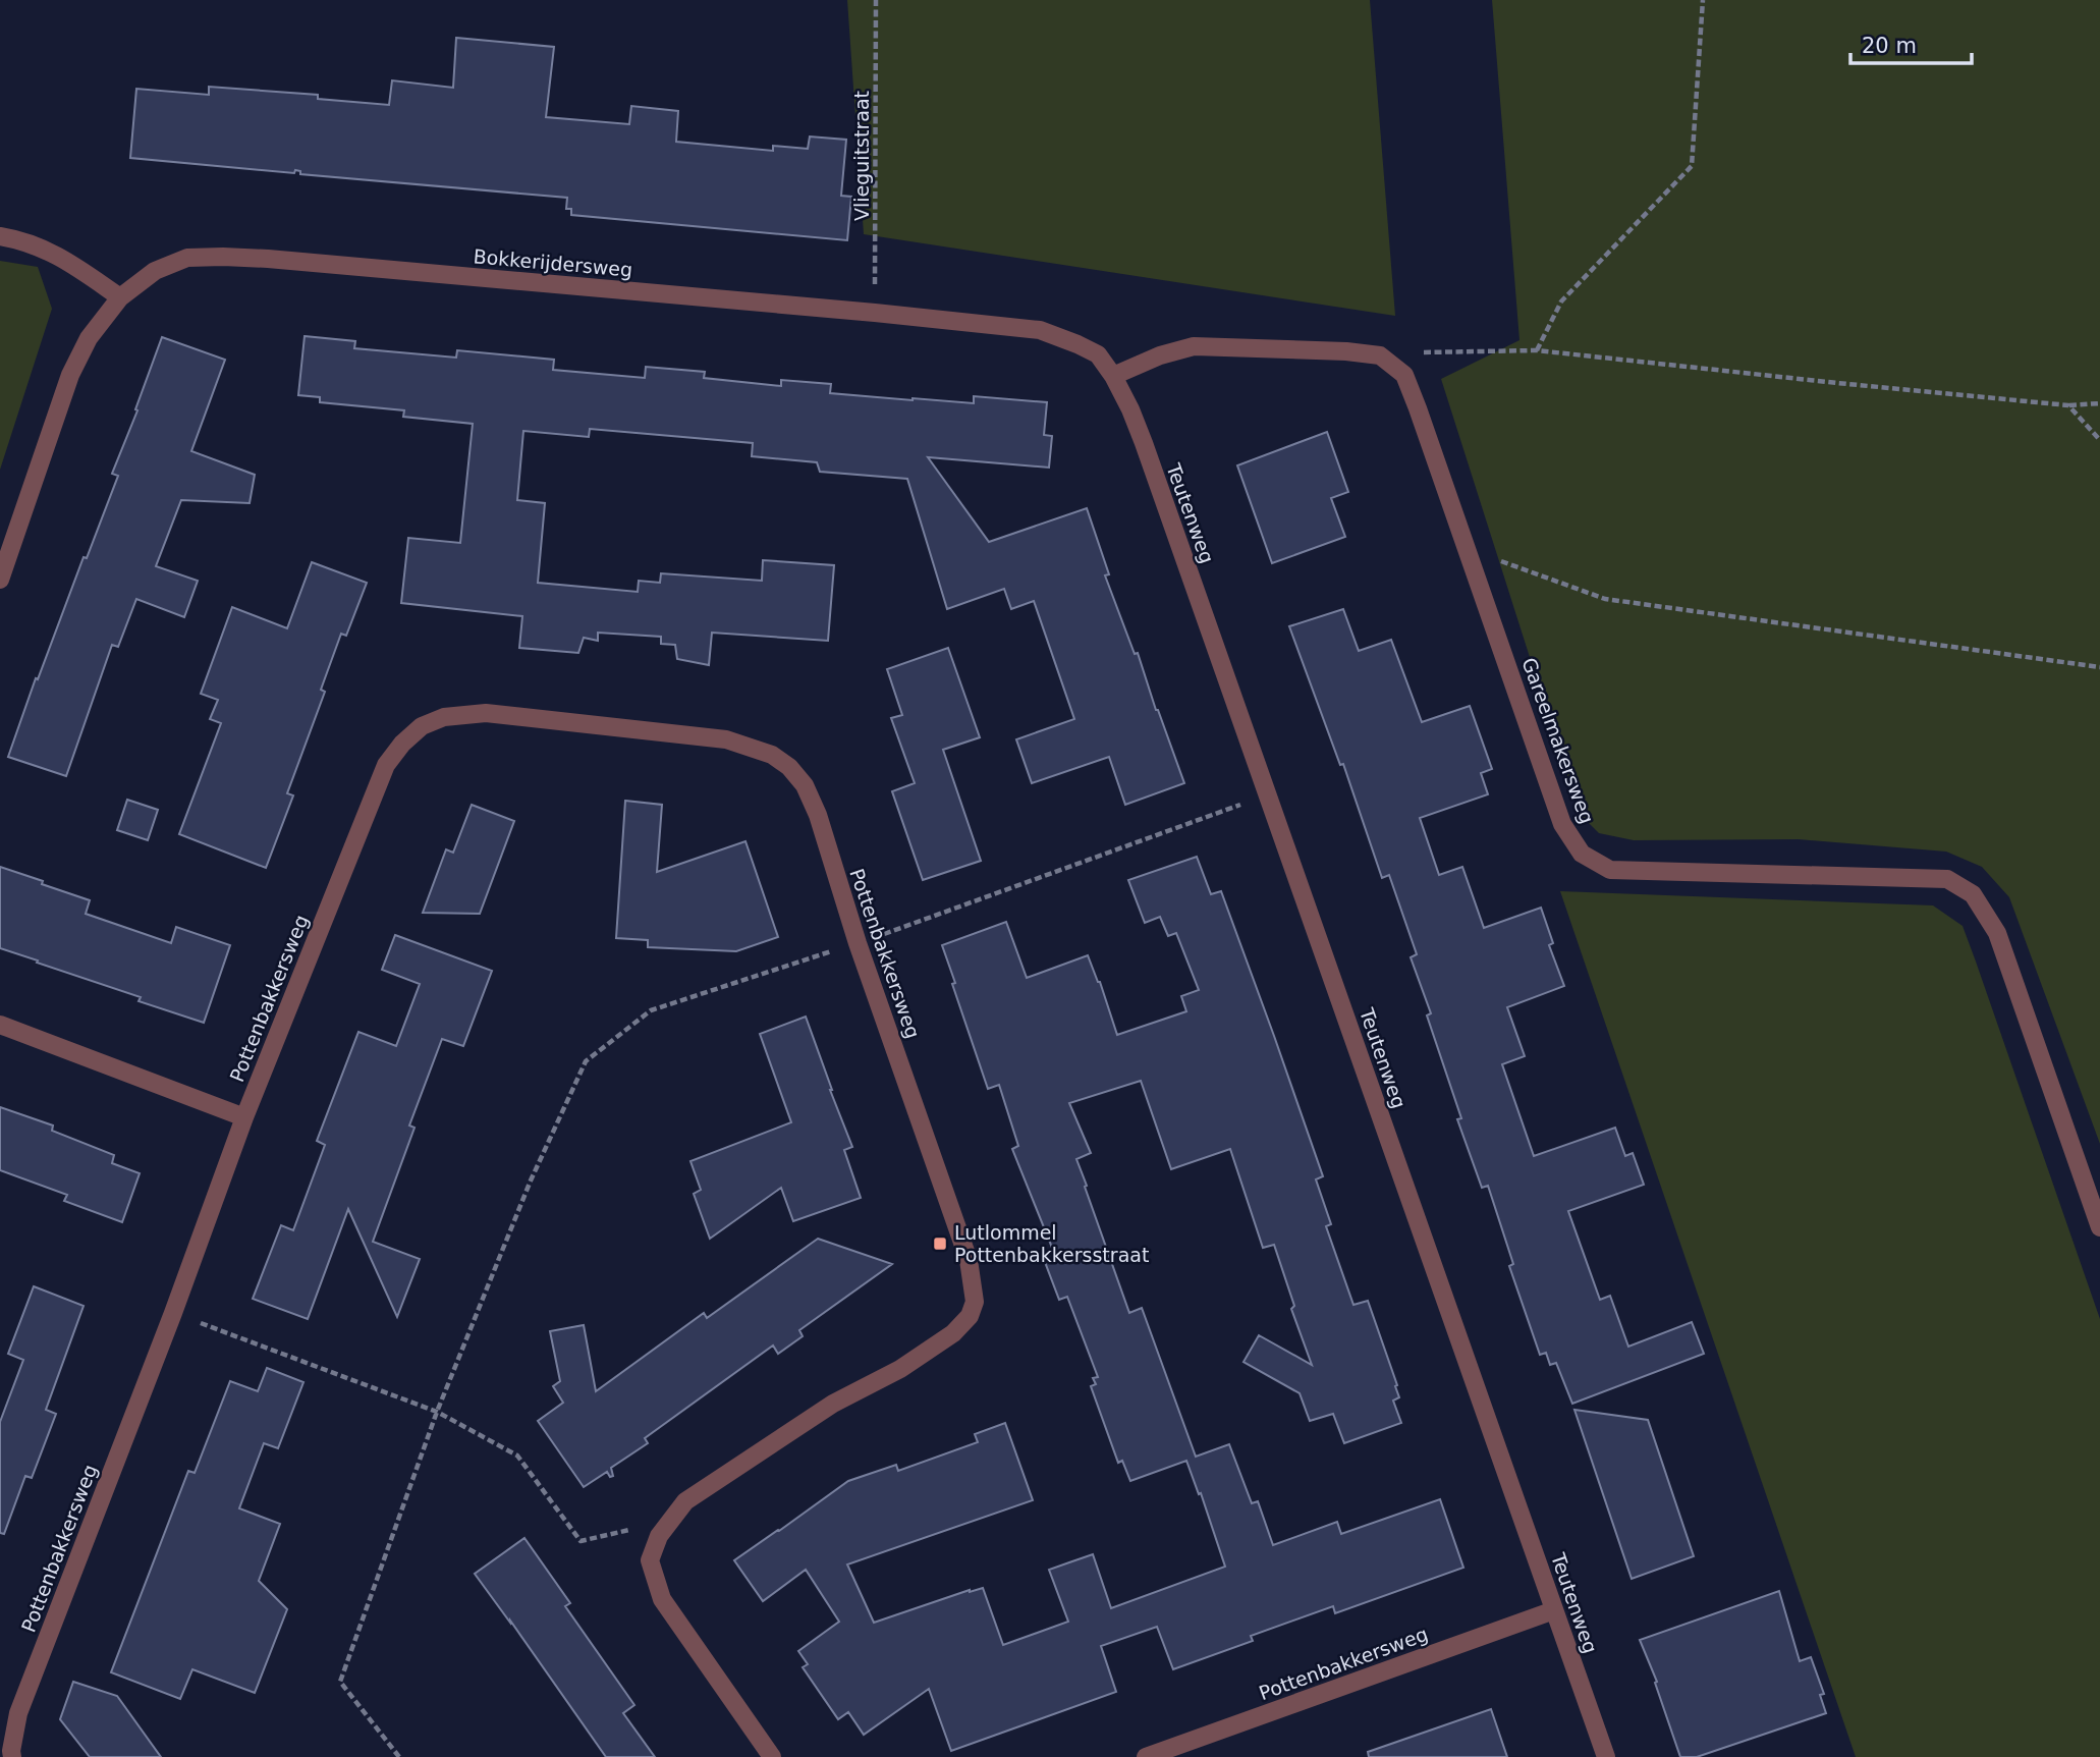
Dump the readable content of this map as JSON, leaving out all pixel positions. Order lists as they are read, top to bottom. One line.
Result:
{"streets":{"street":["Bokkerijdersweg","Teutenweg","Gareelmakersweg","Pottenbakkersweg"],"path":["Vlieguitstraat"]},"crossings":[["Vlieguitstraat","Bokkerijdersweg"],["Bokkerijdersweg","Teutenweg"],["Teutenweg","Pottenbakkersweg"]],"places":{"transit":["Lutlommel Pottenbakkersstraat"]},"scale_bar":"20 m"}
